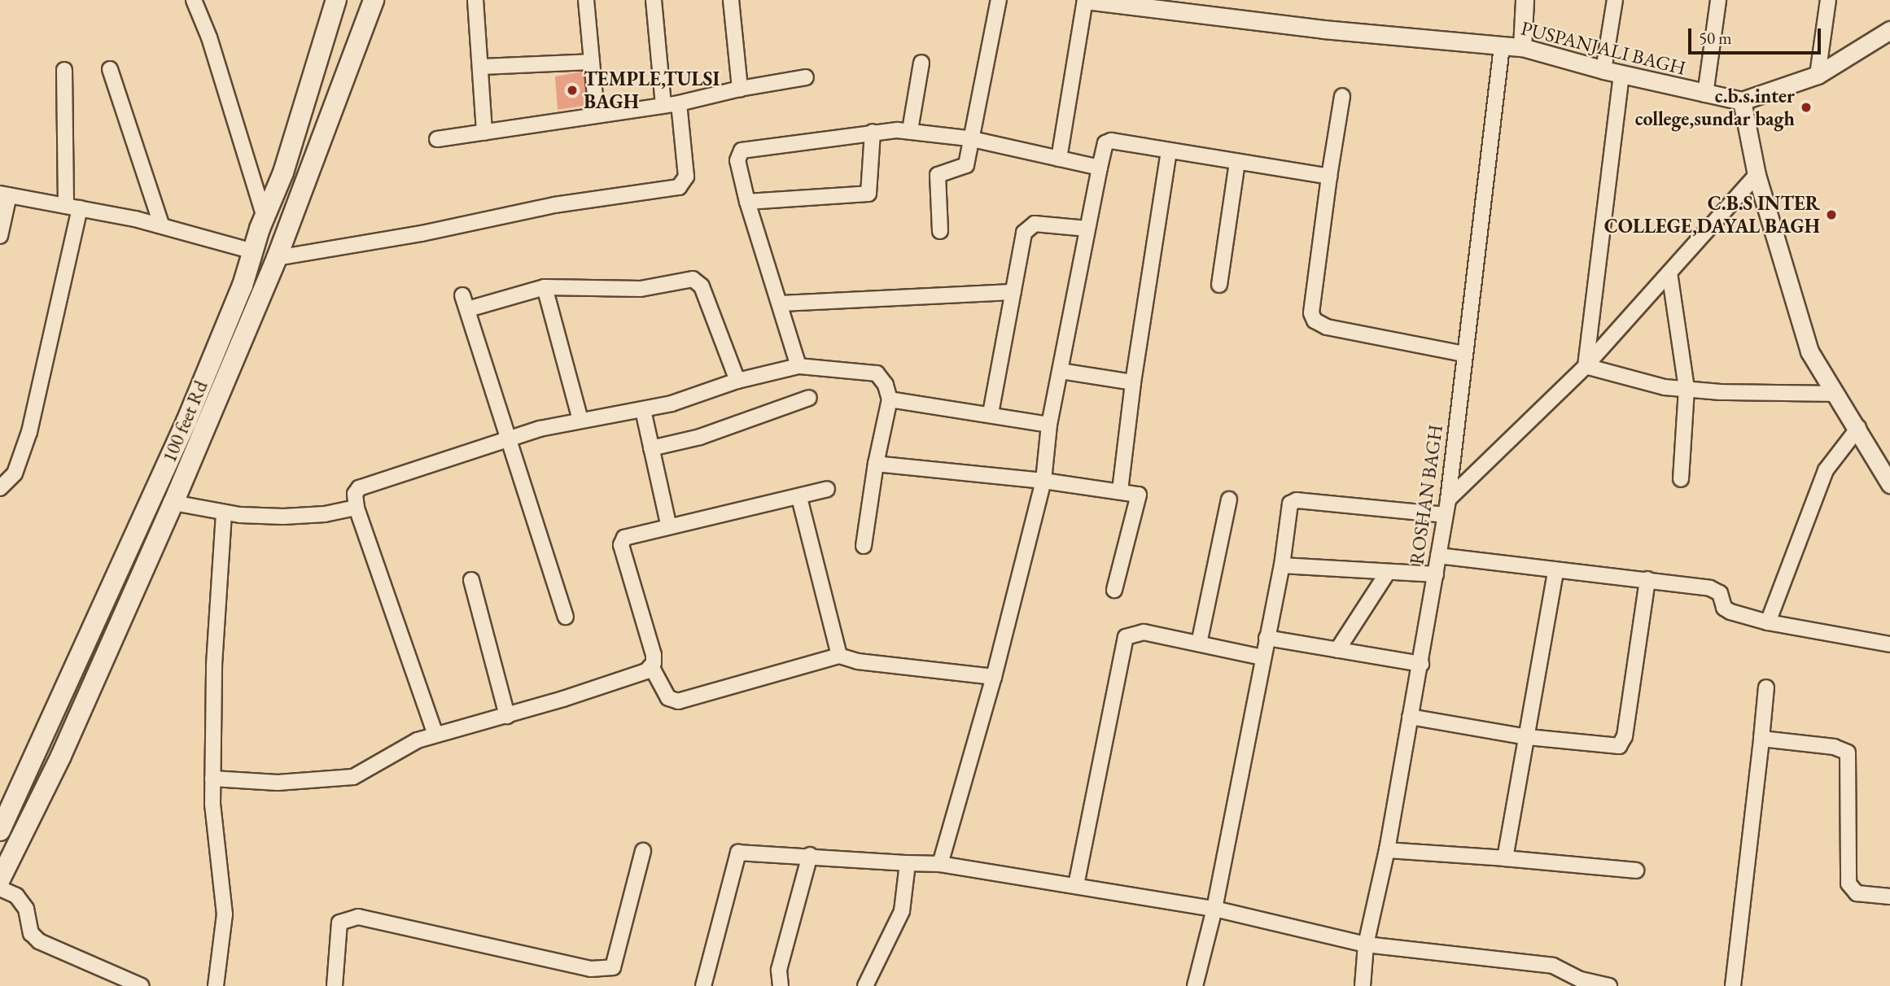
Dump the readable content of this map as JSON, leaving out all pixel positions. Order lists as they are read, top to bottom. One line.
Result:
{"streets":{"main road":["100 feet Rd"],"street":["PUSPANJALI BAGH","ROSHAN BAGH"]},"crossings":[["PUSPANJALI BAGH","ROSHAN BAGH"]],"places":["TEMPLE,TULSI BAGH","c.b.s.inter college,sundar bagh","C.B.S INTER COLLEGE,DAYAL BAGH"],"scale_bar":"50 m"}
